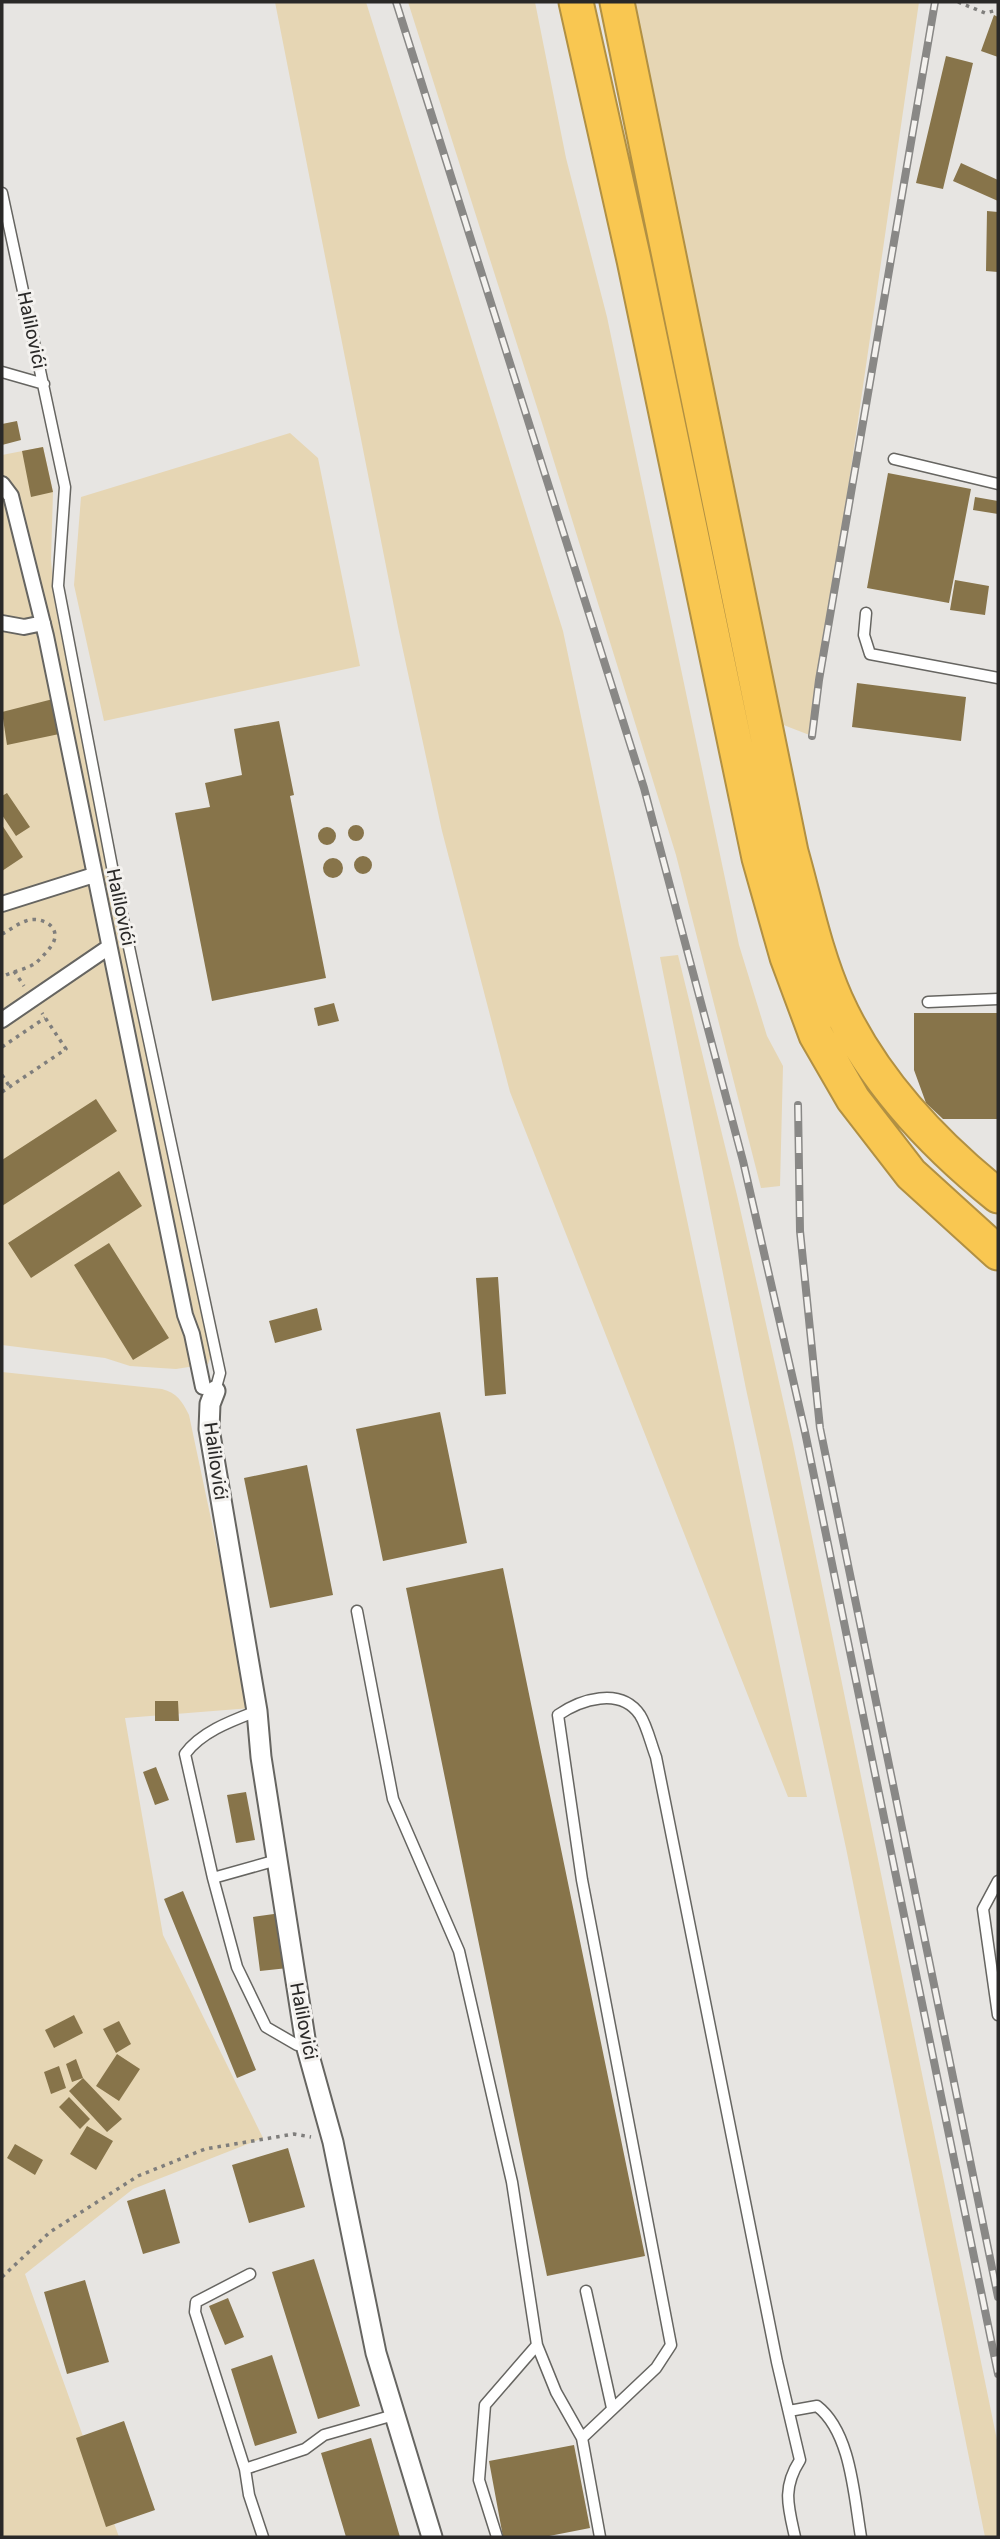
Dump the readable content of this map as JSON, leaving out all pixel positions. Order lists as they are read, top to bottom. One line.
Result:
{"streets":{"street":["Halilovići"]}}
